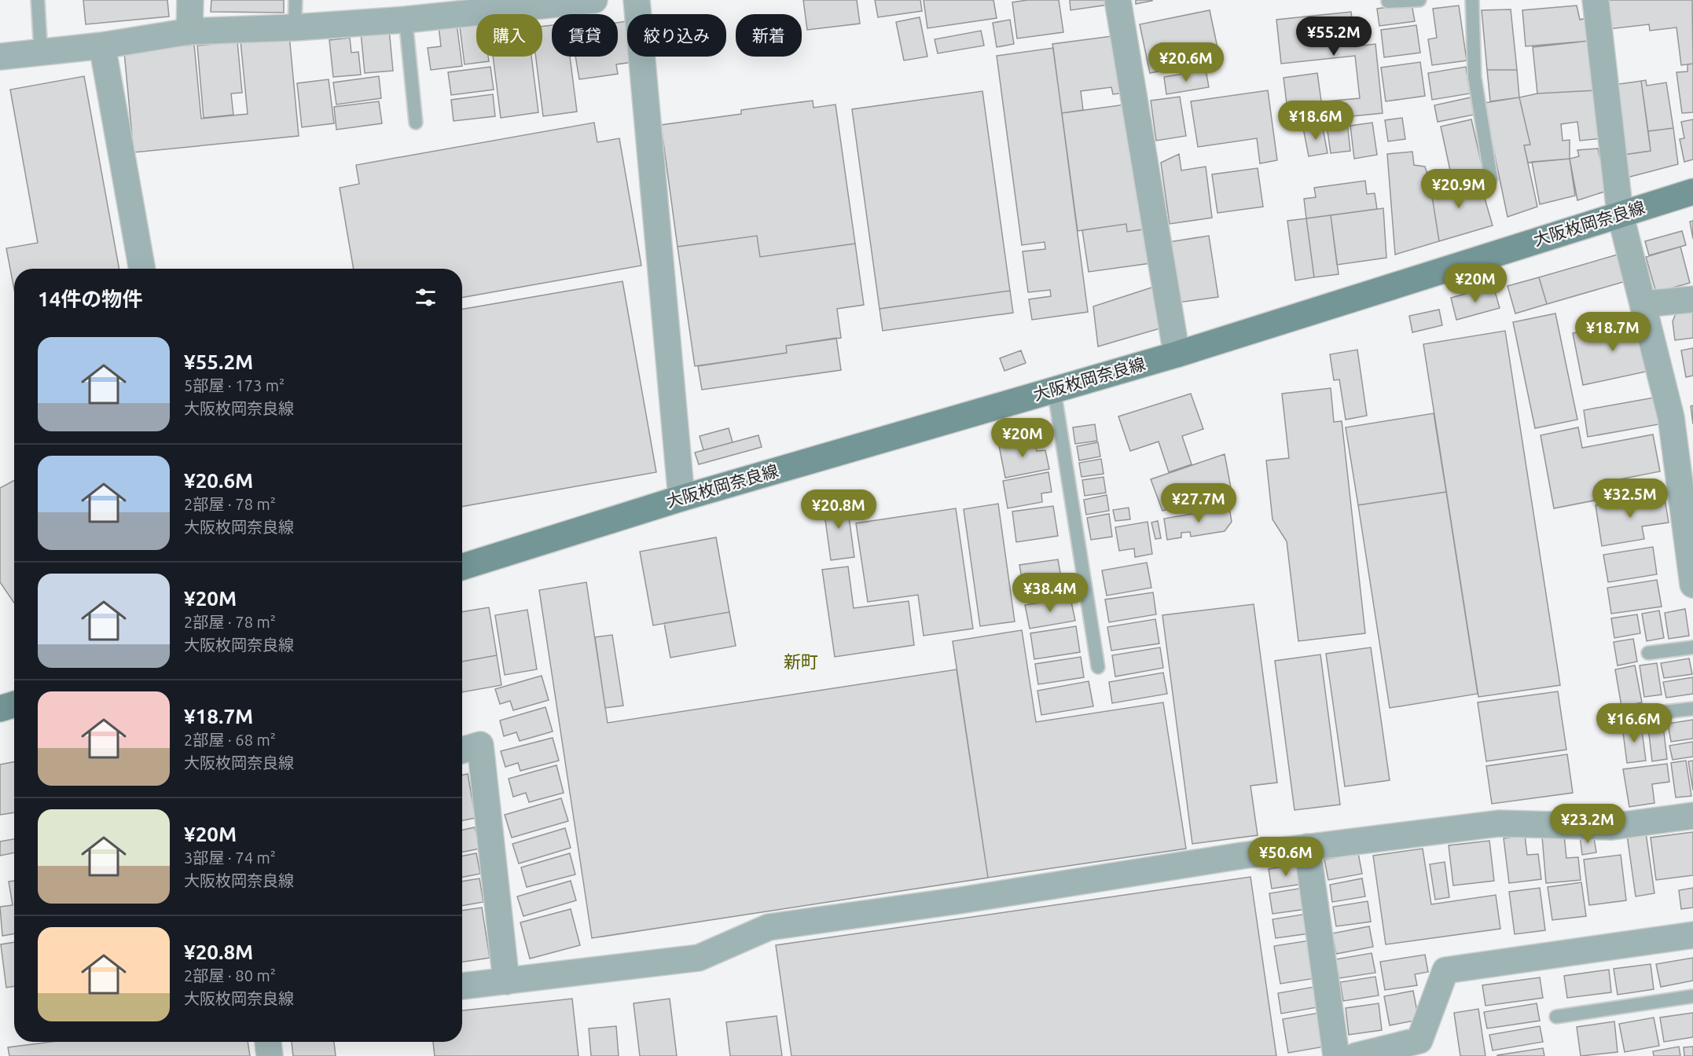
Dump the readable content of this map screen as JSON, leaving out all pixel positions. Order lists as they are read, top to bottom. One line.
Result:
{"streets":{"main road":["大阪枚岡奈良線"]},"districts":["新町"],"page":{"chip":["購入","賃貸","絞り込み","新着"],"price":["¥55.2M","¥20.6M","¥18.6M","¥20.9M","¥20M","¥18.7M","¥20M","¥32.5M","¥27.7M","¥20.8M","¥38.4M","¥16.6M","¥23.2M","¥50.6M"],"heading":"14件の物件","list":[{"name":"¥55.2M","note":"5部屋 · 173 m² · 大阪枚岡奈良線"},{"name":"¥20.6M","note":"2部屋 · 78 m² · 大阪枚岡奈良線"},{"name":"¥20M","note":"2部屋 · 78 m² · 大阪枚岡奈良線"},{"name":"¥18.7M","note":"2部屋 · 68 m² · 大阪枚岡奈良線"},{"name":"¥20M","note":"3部屋 · 74 m² · 大阪枚岡奈良線"},{"name":"¥20.8M","note":"2部屋 · 80 m² · 大阪枚岡奈良線"}]}}
